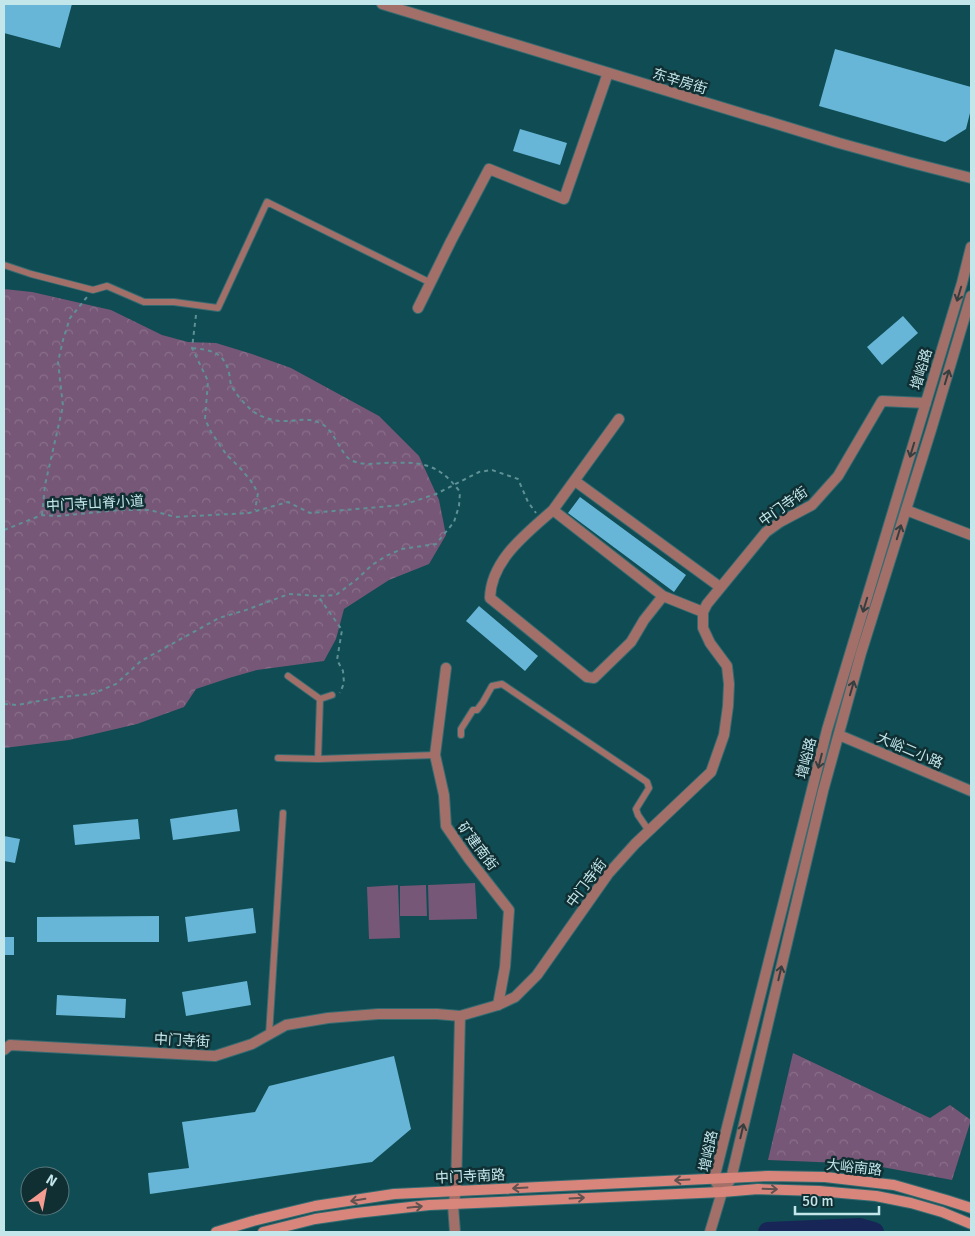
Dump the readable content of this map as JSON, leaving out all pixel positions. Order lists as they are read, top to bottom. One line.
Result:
{"streets":{"main road":["大峪南路","中门寺南路"],"street":["东辛房街","增峪路","中门寺街","大峪二小路","矿建南街"],"path":["中门寺山脊小道"]},"crossings":[["增峪路","中门寺街"],["增峪路","大峪二小路"],["增峪路","大峪南路"],["增峪路","中门寺南路"],["中门寺街","矿建南街"],["大峪南路","中门寺南路"]],"scale_bar":"50 m","north":"top right"}
